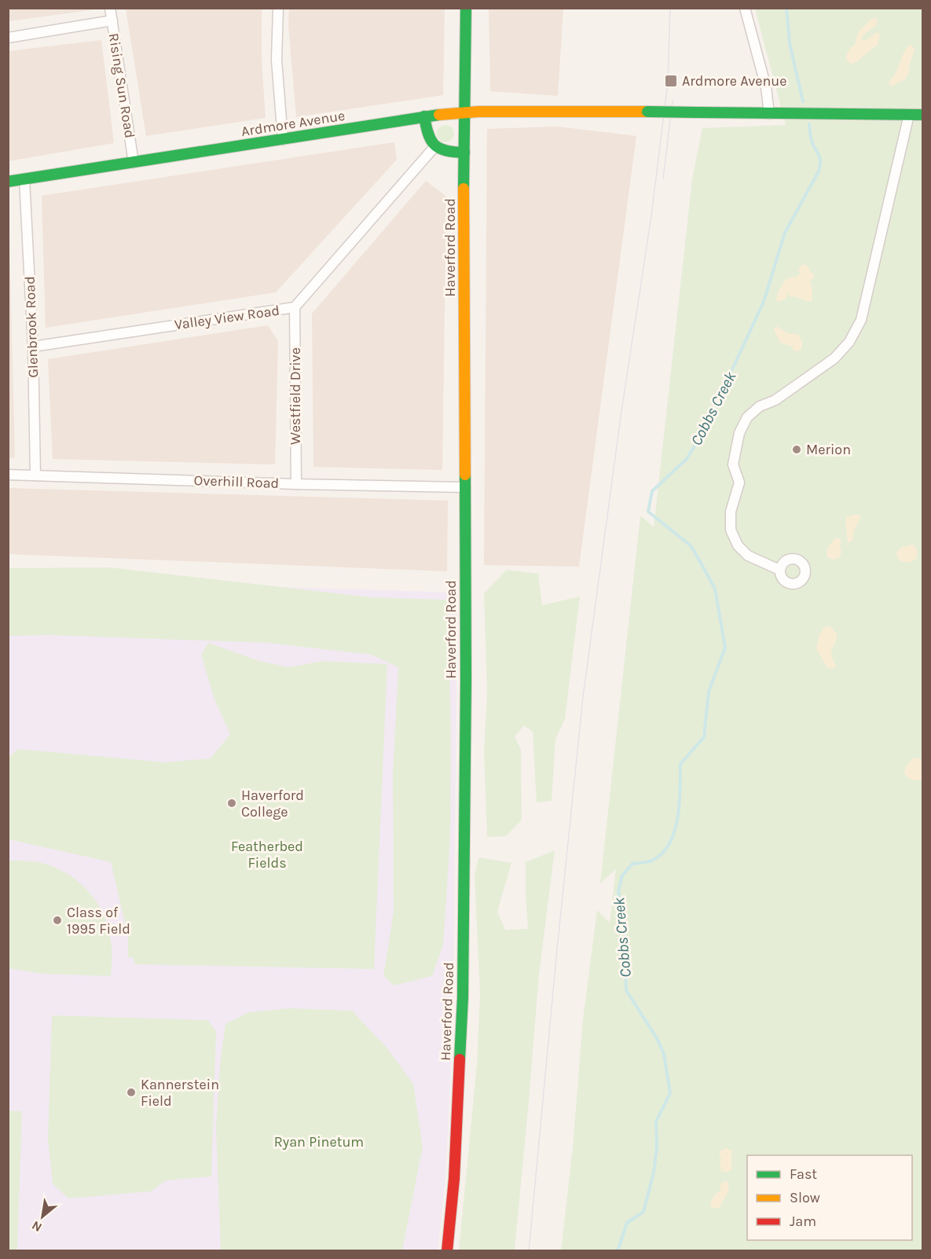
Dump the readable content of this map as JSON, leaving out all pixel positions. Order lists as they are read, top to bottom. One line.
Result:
{"streets":{"main road":["Ardmore Avenue","Haverford Road"],"street":["Rising Sun Road","Valley View Road","Glenbrook Road","Westfield Drive","Overhill Road"]},"crossings":[["Rising Sun Road","Ardmore Avenue"],["Ardmore Avenue","Haverford Road"],["Ardmore Avenue","Glenbrook Road"],["Haverford Road","Overhill Road"],["Valley View Road","Glenbrook Road"],["Valley View Road","Westfield Drive"],["Glenbrook Road","Overhill Road"],["Westfield Drive","Overhill Road"]],"water":["Cobbs Creek"],"parks":["Featherbed Fields","Ryan Pinetum"],"places":{"transit":["Ardmore Avenue"],"other":["Merion","Haverford College","Class of 1995 Field","Kannerstein Field"]},"legend":["Fast","Slow","Jam"],"north":"bottom left"}
